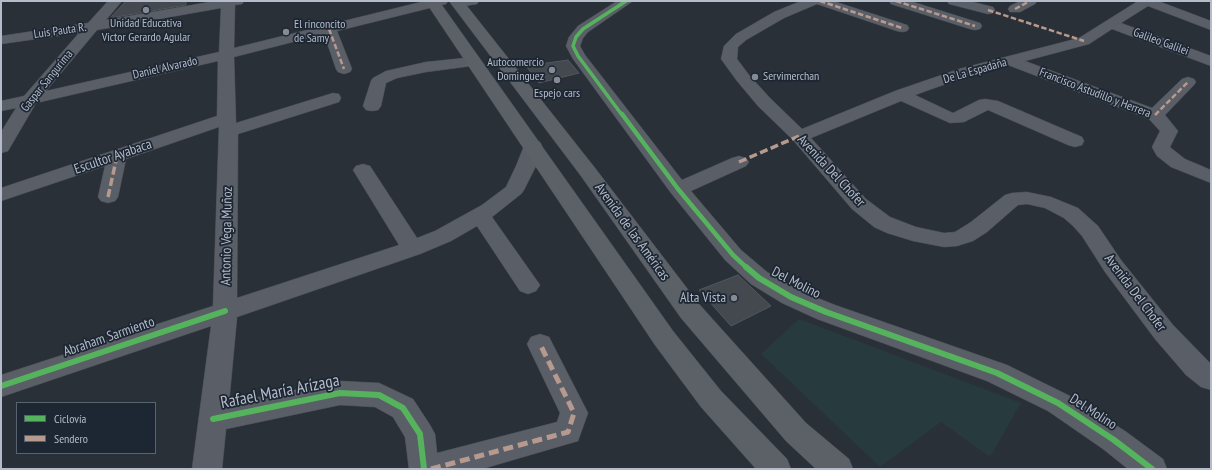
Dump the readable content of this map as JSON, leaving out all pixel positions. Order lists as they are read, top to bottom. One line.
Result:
{"streets":{"main road":["Avenida de las Américas"],"street":["Luis Pauta R.","Galileo Galilei","Daniel Alvarado","De La Espadaña","Gaspar Sangurima","Francisco Astudillo y Herrera","Escultor Ayabaca","Avenida Del Chofer","Antonio Vega Muñoz","Del Molino","Abraham Sarmiento","Rafael María Arízaga"]},"crossings":[["Luis Pauta R.","Gaspar Sangurima"],["Luis Pauta R.","Antonio Vega Muñoz"],["Galileo Galilei","De La Espadaña"],["Daniel Alvarado","Gaspar Sangurima"],["Daniel Alvarado","Avenida de las Américas"],["Daniel Alvarado","Antonio Vega Muñoz"],["De La Espadaña","Francisco Astudillo y Herrera"],["De La Espadaña","Avenida Del Chofer"],["Escultor Ayabaca","Antonio Vega Muñoz"],["Antonio Vega Muñoz","Abraham Sarmiento"],["Antonio Vega Muñoz","Rafael María Arízaga"]],"places":["Unidad Educativa Victor Gerardo Agular","El rinconcito de Samy","Autocomercio Dominguez","Servimerchan","Espejo cars","Alta Vista"],"legend":["Ciclovía","Sendero"]}
